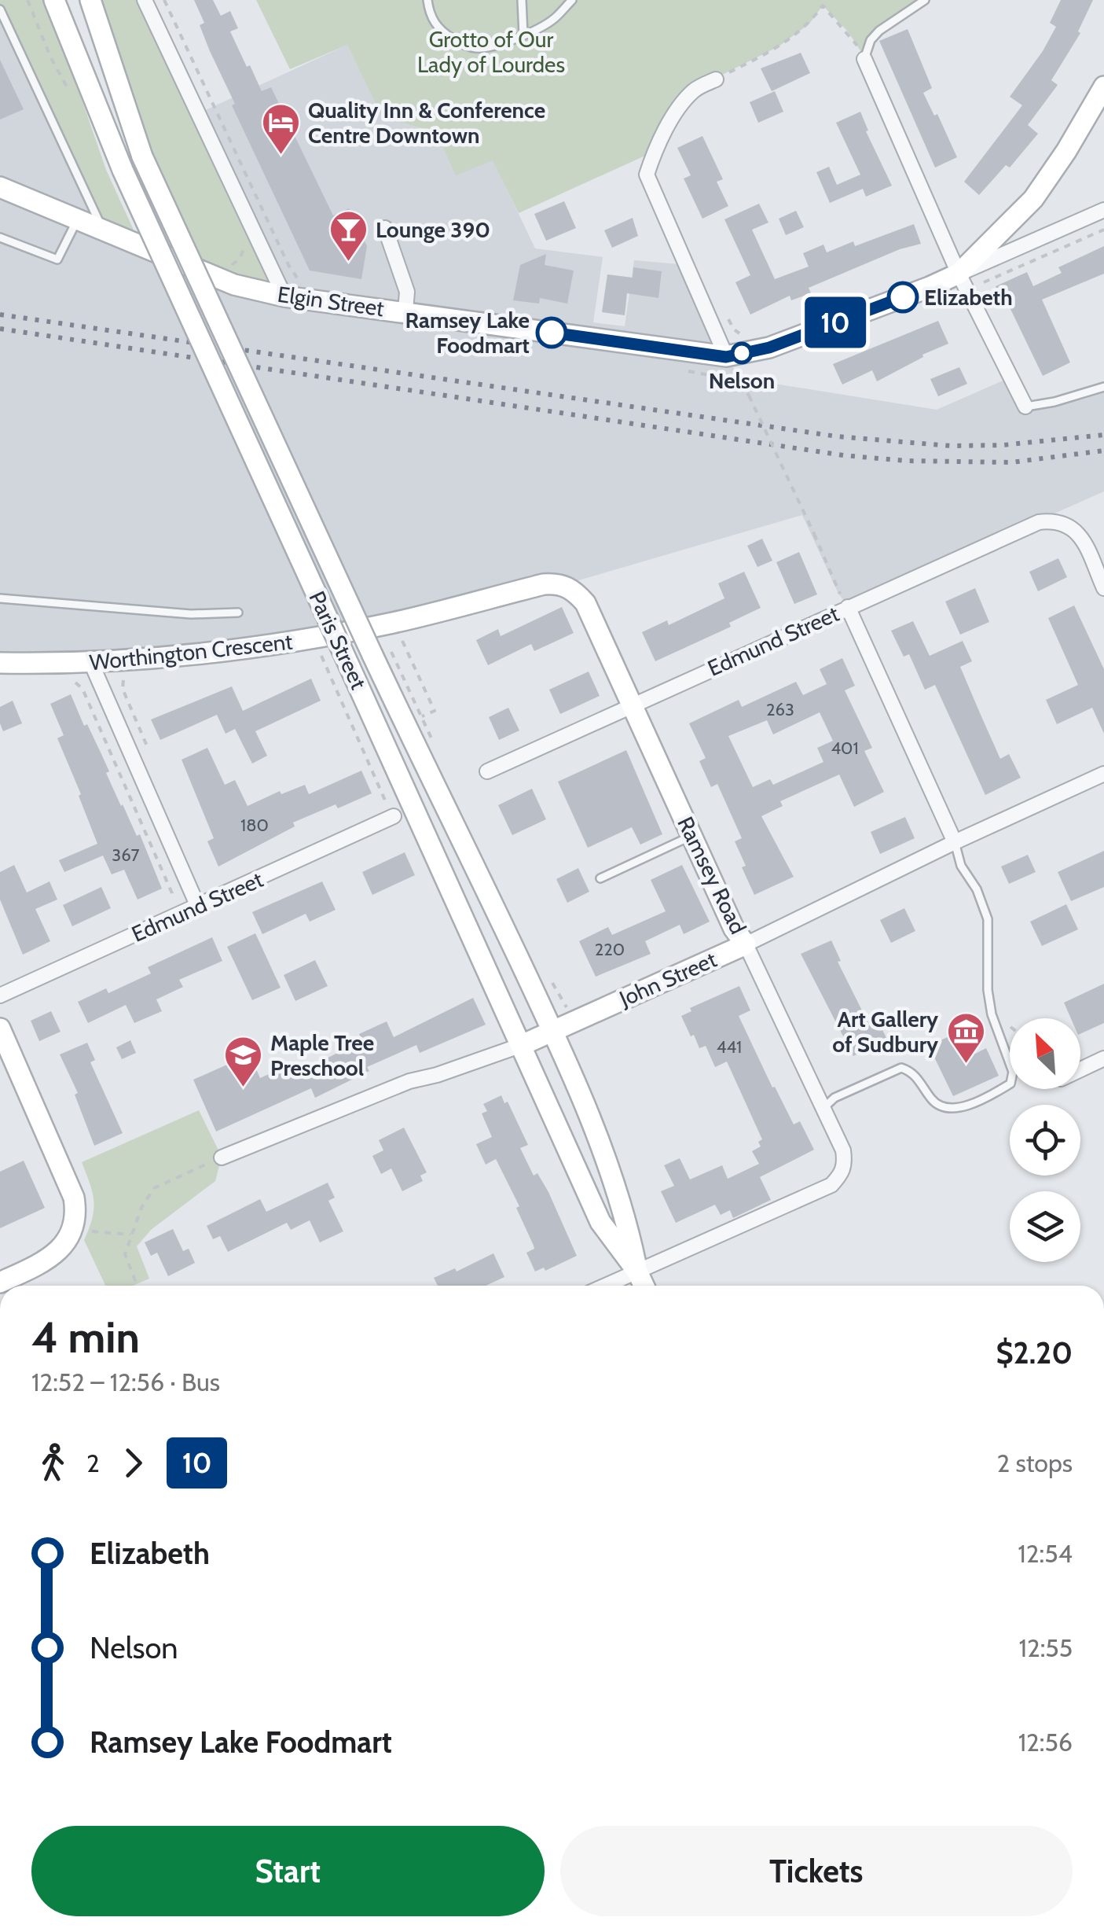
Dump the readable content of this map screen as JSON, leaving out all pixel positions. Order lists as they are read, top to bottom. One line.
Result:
{"streets":{"main road":["Elgin Street","Paris Street","Worthington Crescent","Ramsey Road","John Street"],"street":["Edmund Street"]},"crossings":[["Paris Street","Ramsey Road"],["Paris Street","John Street"],["Edmund Street","Ramsey Road"],["Worthington Crescent","Ramsey Road"],["Ramsey Road","John Street"]],"parks":["Grotto of Our Lady of Lourdes"],"places":{"hotel":["Quality Inn & Conference Centre Downtown"],"bar":["Lounge 390"],"other":["Elizabeth","Ramsey Lake Foodmart","Nelson"],"museum":["Art Gallery of Sudbury"],"school or university":["Maple Tree Preschool"]},"lines":["bus line 10"],"house_numbers":["263","401","180","367","220","441"],"north":"top left","page":{"on_map":"10","heading":["4 min","12:52 – 12:56 · Bus","$2.20"],"legs":["2","10","2 stops"],"list":[{"name":"Elizabeth","value":"12:54"},{"name":"Nelson","value":"12:55"},{"name":"Ramsey Lake Foodmart","value":"12:56"}],"buttons":["Start","Tickets"]}}
